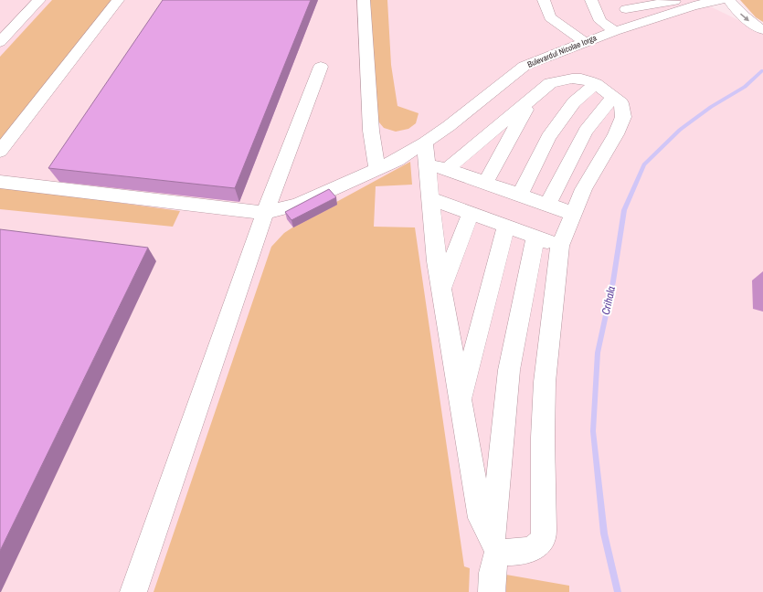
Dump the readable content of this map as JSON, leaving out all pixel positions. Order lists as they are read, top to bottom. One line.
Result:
{"streets":{"street":["Bulevardul Nicolae Iorga"]},"water":["Crihala"]}
